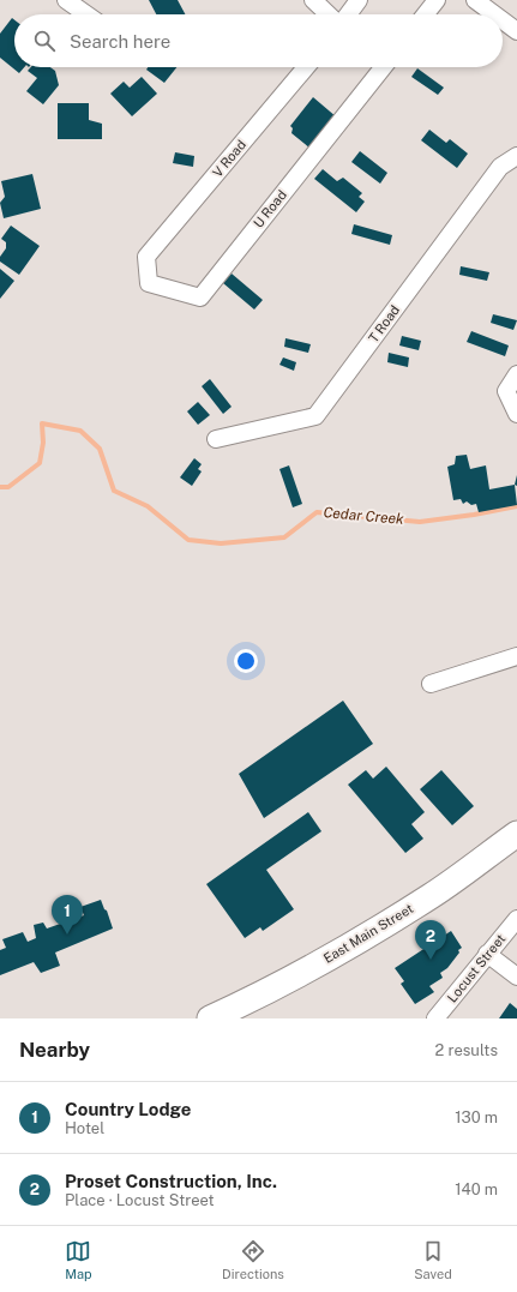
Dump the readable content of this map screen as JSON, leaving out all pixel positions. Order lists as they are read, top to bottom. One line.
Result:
{"streets":{"highway":["East Main Street"],"street":["V Road","U Road","T Road","Locust Street"]},"crossings":[["V Road","U Road"]],"water":["Cedar Creek"],"page":{"search":"Search here","pins":["1","2"],"heading":["Nearby","2 results"],"list":[{"mark":"1","name":"Country Lodge","note":"Hotel","value":"130 m"},{"mark":"2","name":"Proset Construction, Inc.","note":"Place · Locust Street","value":"140 m"}],"nav":["Map","Directions","Saved"]}}
